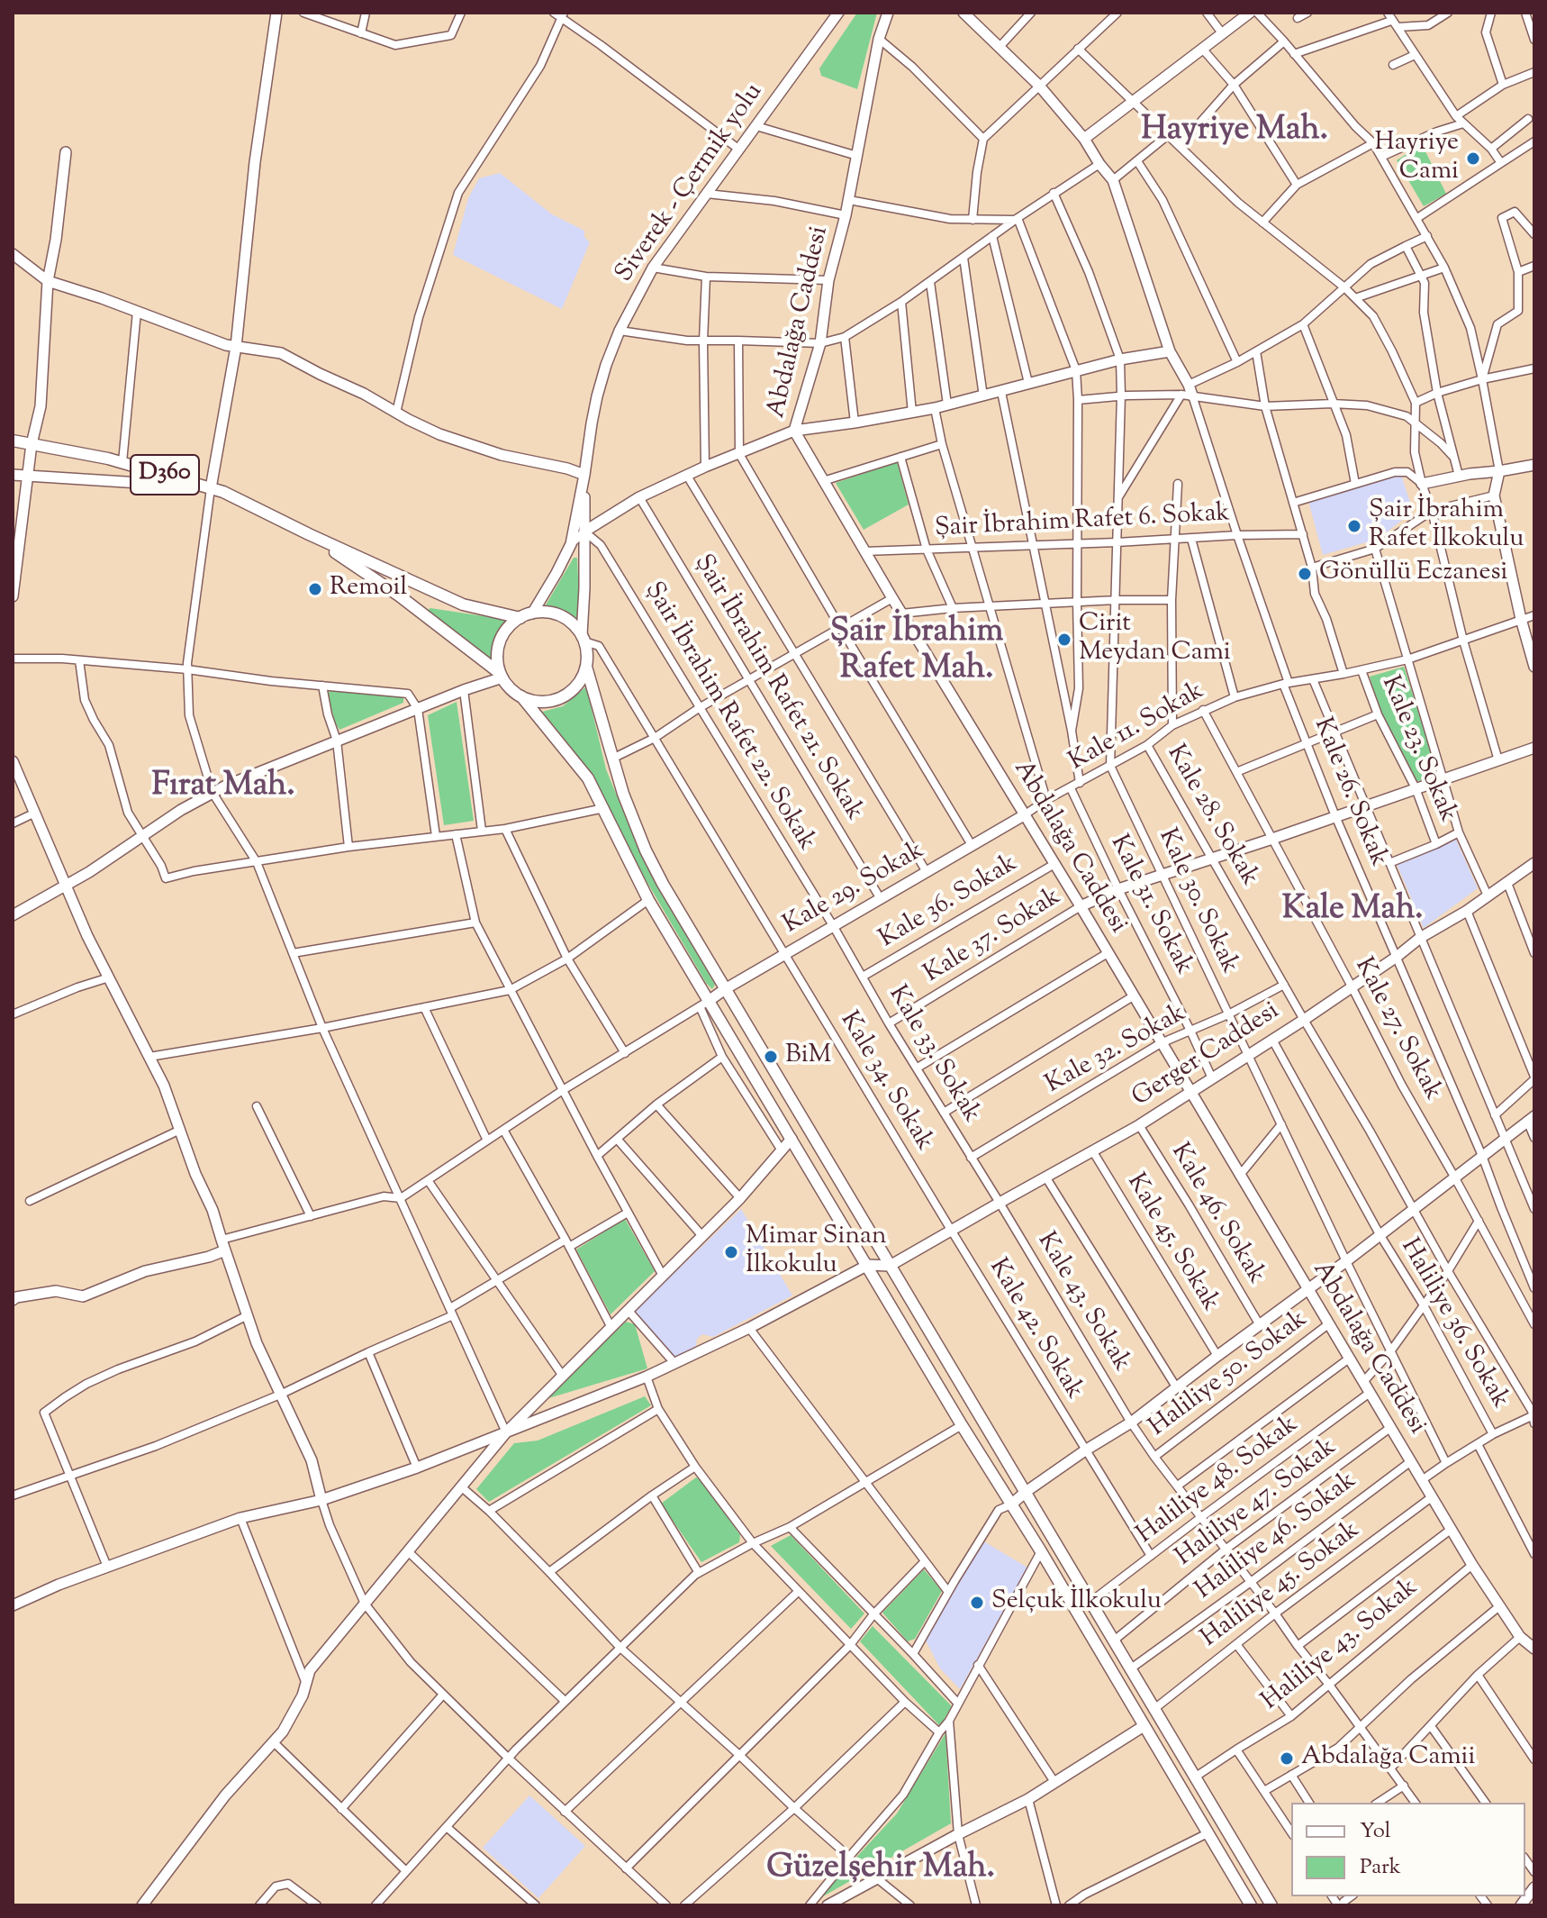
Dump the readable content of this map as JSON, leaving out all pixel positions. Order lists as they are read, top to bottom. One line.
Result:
{"streets":{"main road":["D360"],"street":["Siverek - Çermik yolu","Abdalağa Caddesi","Şair İbrahim Rafet 6. Sokak","Şair İbrahim Rafet 21. Sokak","Şair İbrahim Rafet 22. Sokak","Kale 11. Sokak","Kale 23. Sokak","Kale 26. Sokak","Kale 28. Sokak","Kale 29. Sokak","Kale 30. Sokak","Kale 36. Sokak","Kale 31. Sokak","Kale 37. Sokak","Kale 27. Sokak","Kale 32. Sokak","Kale 33. Sokak","Gerger Caddesi","Kale 34. Sokak","Kale 46. Sokak","Kale 45. Sokak","Kale 43. Sokak","Haliliye 36. Sokak","Kale 42. Sokak","Haliliye 50. Sokak","Haliliye 48. Sokak","Haliliye 47. Sokak","Haliliye 46. Sokak","Haliliye 45. Sokak","Haliliye 43. Sokak"]},"crossings":[["Siverek - Çermik yolu","D360"],["Siverek - Çermik yolu","Şair İbrahim Rafet 22. Sokak"],["Siverek - Çermik yolu","Kale 34. Sokak"],["Abdalağa Caddesi","Şair İbrahim Rafet 6. Sokak"],["Abdalağa Caddesi","Kale 11. Sokak"],["Abdalağa Caddesi","Kale 29. Sokak"],["Abdalağa Caddesi","Kale 36. Sokak"],["Abdalağa Caddesi","Kale 37. Sokak"],["Abdalağa Caddesi","Kale 32. Sokak"],["Abdalağa Caddesi","Gerger Caddesi"],["Abdalağa Caddesi","Haliliye 50. Sokak"],["Abdalağa Caddesi","Haliliye 48. Sokak"],["Abdalağa Caddesi","Haliliye 47. Sokak"],["Abdalağa Caddesi","Haliliye 46. Sokak"],["Abdalağa Caddesi","Haliliye 45. Sokak"],["Abdalağa Caddesi","Haliliye 43. Sokak"],["D360","Kale 34. Sokak"],["Şair İbrahim Rafet 6. Sokak","Kale 26. Sokak"],["Şair İbrahim Rafet 21. Sokak","Kale 29. Sokak"],["Şair İbrahim Rafet 22. Sokak","Kale 29. Sokak"],["Şair İbrahim Rafet 22. Sokak","Kale 33. Sokak"],["Kale 11. Sokak","Kale 23. Sokak"],["Kale 11. Sokak","Kale 26. Sokak"],["Kale 11. Sokak","Kale 28. Sokak"],["Kale 11. Sokak","Kale 29. Sokak"],["Kale 11. Sokak","Kale 30. Sokak"],["Kale 11. Sokak","Kale 31. Sokak"],["Kale 11. Sokak","Kale 27. Sokak"],["Kale 26. Sokak","Gerger Caddesi"],["Kale 28. Sokak","Kale 32. Sokak"],["Kale 28. Sokak","Gerger Caddesi"],["Kale 29. Sokak","Kale 33. Sokak"],["Kale 29. Sokak","Kale 34. Sokak"],["Kale 30. Sokak","Kale 32. Sokak"],["Kale 30. Sokak","Gerger Caddesi"],["Kale 36. Sokak","Kale 33. Sokak"],["Kale 31. Sokak","Kale 32. Sokak"],["Kale 31. Sokak","Gerger Caddesi"],["Kale 37. Sokak","Kale 33. Sokak"],["Kale 27. Sokak","Gerger Caddesi"],["Kale 32. Sokak","Kale 33. Sokak"],["Kale 33. Sokak","Gerger Caddesi"],["Kale 33. Sokak","Kale 43. Sokak"],["Gerger Caddesi","Kale 34. Sokak"],["Gerger Caddesi","Kale 46. Sokak"],["Gerger Caddesi","Kale 45. Sokak"],["Gerger Caddesi","Kale 43. Sokak"],["Gerger Caddesi","Haliliye 36. Sokak"],["Gerger Caddesi","Kale 42. Sokak"],["Kale 34. Sokak","Kale 42. Sokak"],["Kale 43. Sokak","Haliliye 50. Sokak"],["Kale 43. Sokak","Haliliye 48. Sokak"],["Kale 43. Sokak","Haliliye 47. Sokak"],["Kale 43. Sokak","Haliliye 46. Sokak"],["Kale 43. Sokak","Haliliye 45. Sokak"],["Kale 43. Sokak","Haliliye 43. Sokak"],["Kale 42. Sokak","Haliliye 48. Sokak"]],"districts":["Hayriye Mah.","Şair İbrahim Rafet Mah.","Fırat Mah.","Kale Mah.","Güzelşehir Mah."],"places":["Hayriye Cami","Şair İbrahim Rafet İlkokulu","Gönüllü Eczanesi","Remoil","Cirit Meydan Cami","BiM","Mimar Sinan İlkokulu","Selçuk İlkokulu","Abdalağa Camii"],"legend":["Yol","Park"]}
